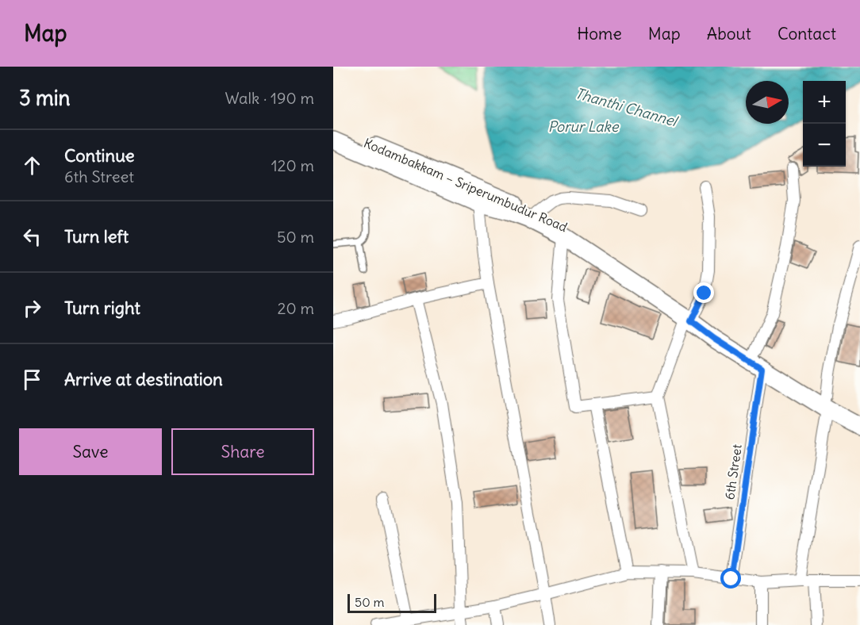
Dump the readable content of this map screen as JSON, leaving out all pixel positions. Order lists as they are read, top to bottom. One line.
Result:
{"streets":{"main road":["Kodambakkam – Sriperumbudur Road"],"street":["6th Street"]},"crossings":[["Kodambakkam – Sriperumbudur Road","6th Street"]],"water":["Thanthi Channel","Porur Lake"],"scale_bar":"50 m","north":"right","page":{"header":"Map","nav":["Home","Map","About","Contact"],"heading":["3 min","Walk · 190 m"],"map_buttons":["+","−"],"list":[["Continue","6th Street","120 m"],["Turn left","50 m"],["Turn right","20 m"],"Arrive at destination"],"buttons":["Save","Share"],"scale":"50 m"}}
